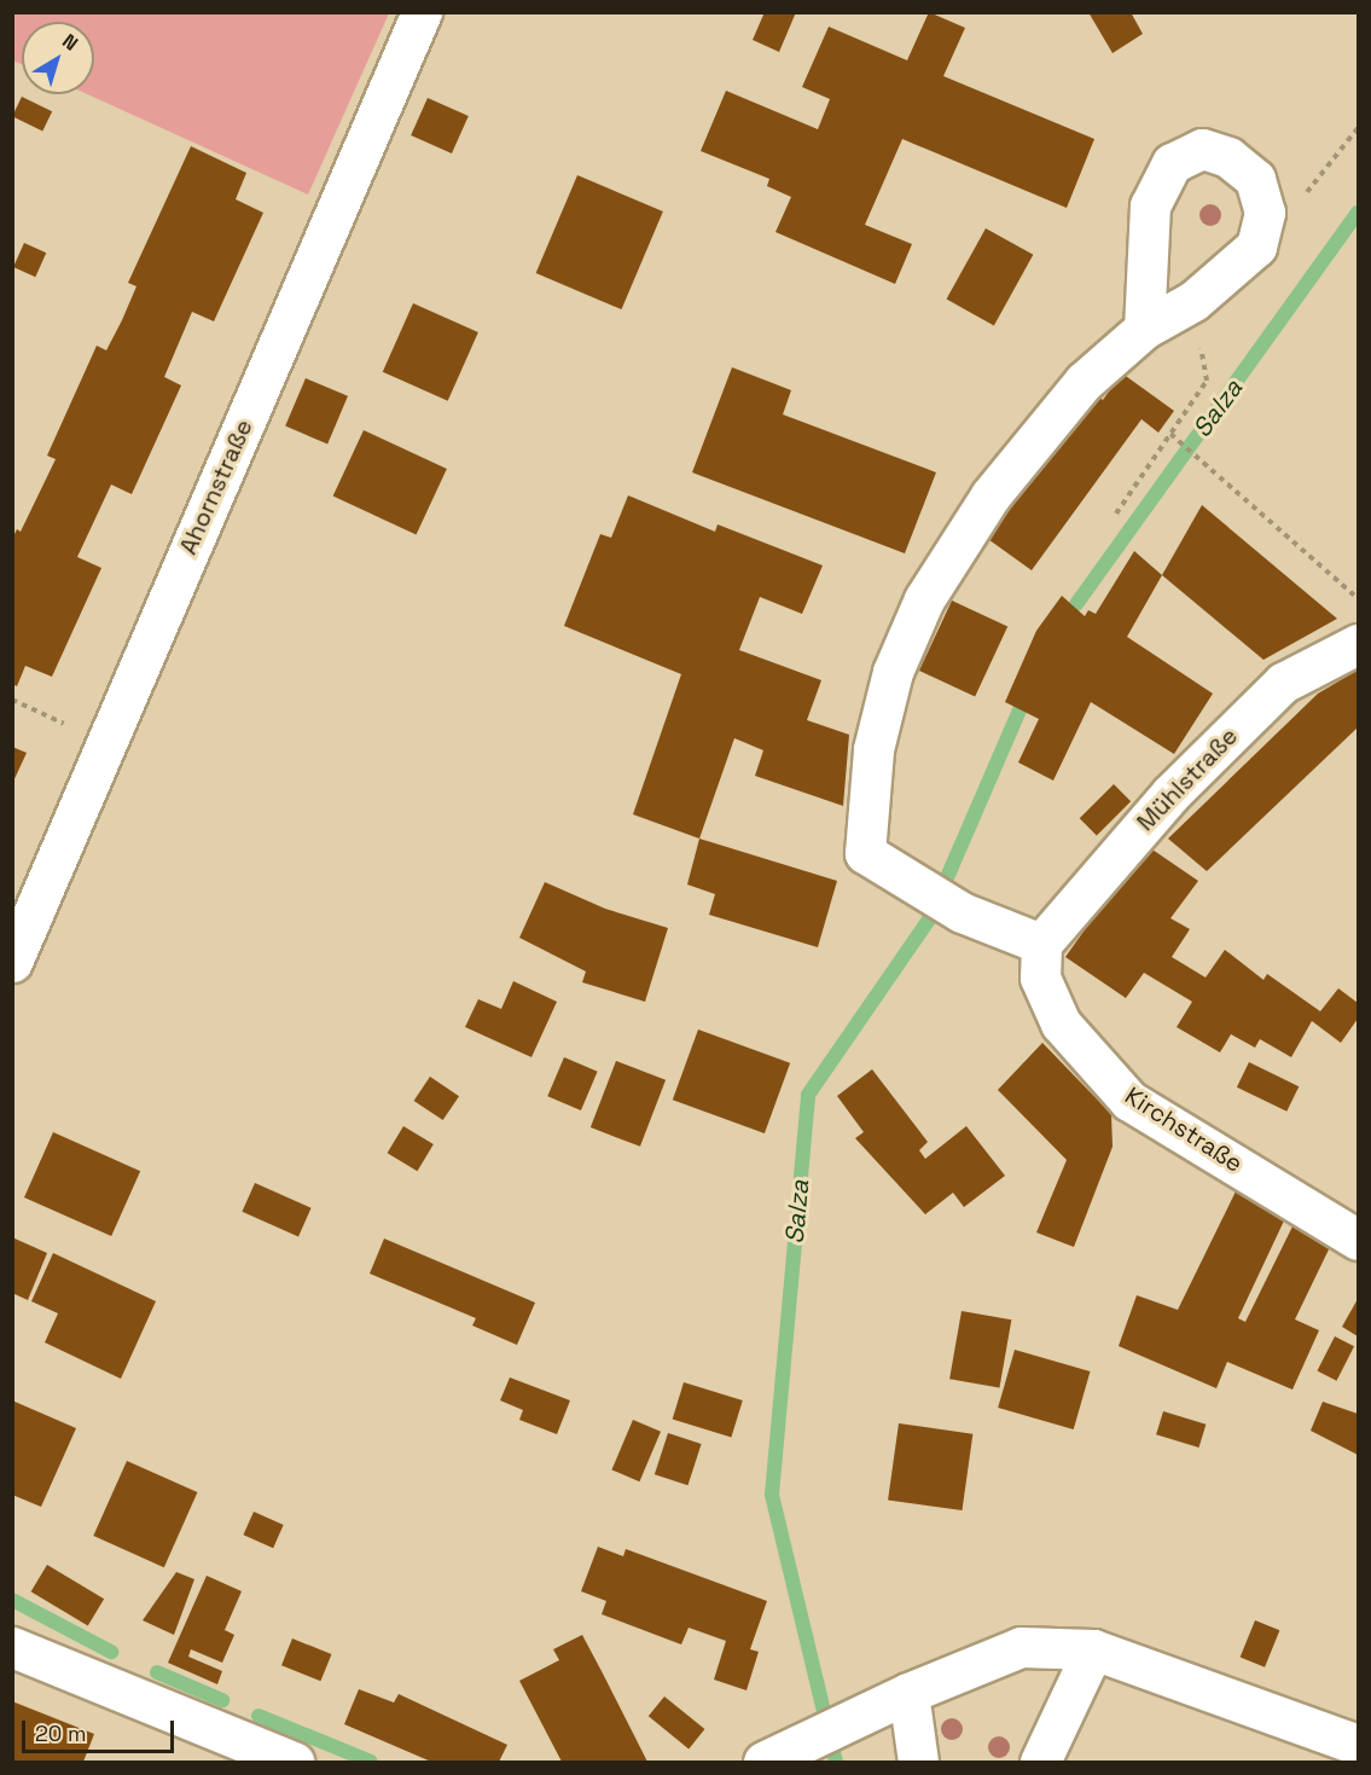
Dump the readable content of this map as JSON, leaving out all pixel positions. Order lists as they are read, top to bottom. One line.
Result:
{"streets":{"street":["Ahornstraße","Mühlstraße","Kirchstraße"]},"crossings":[["Mühlstraße","Kirchstraße"]],"water":["Salza"],"scale_bar":"20 m","north":"top right"}
